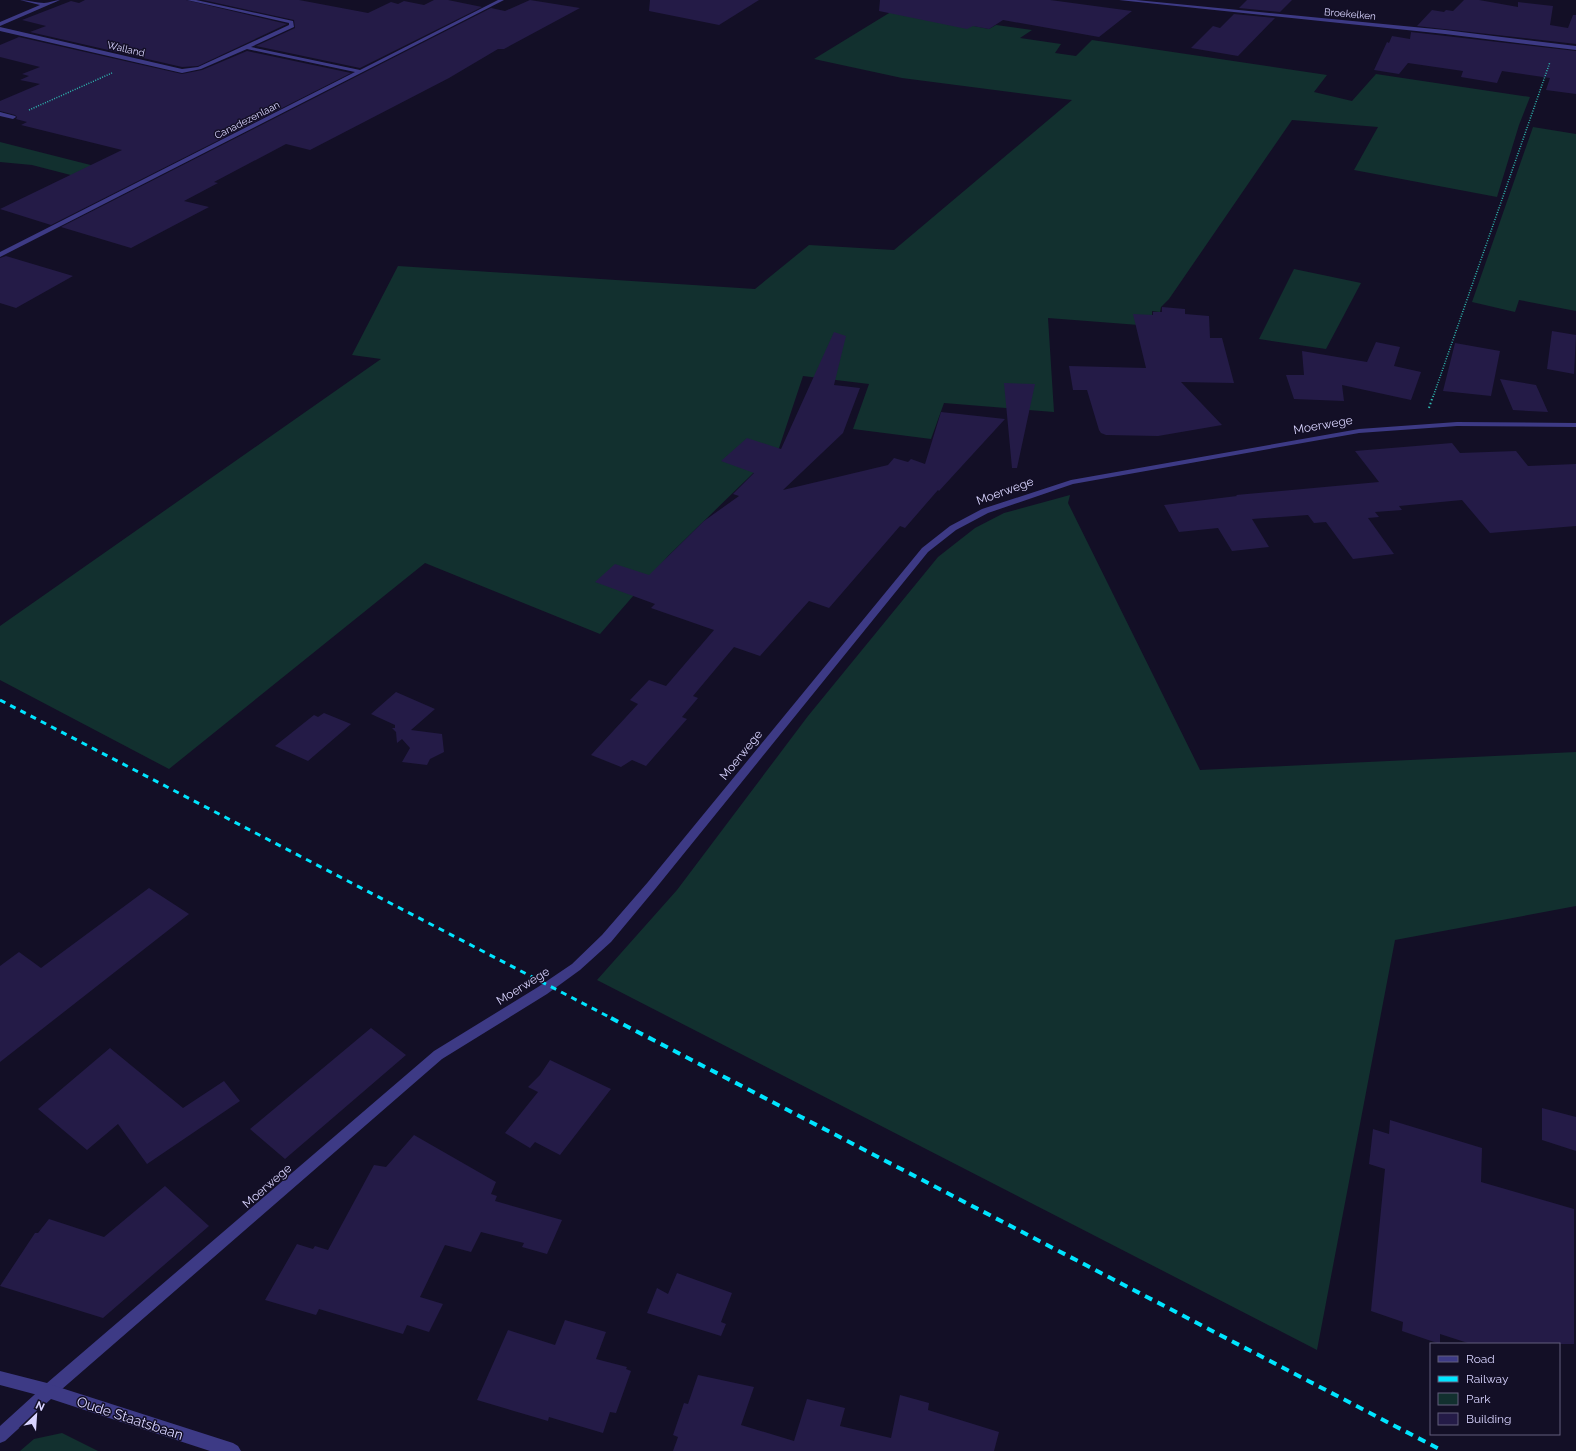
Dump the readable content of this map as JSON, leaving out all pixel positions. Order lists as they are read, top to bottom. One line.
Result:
{"streets":{"street":["Broekelken","Walland","Canadezenlaan","Moerwege","Oude Staatsbaan"]},"crossings":[["Moerwege","Oude Staatsbaan"]],"legend":["Road","Railway","Park","Building"],"north":"top right"}
